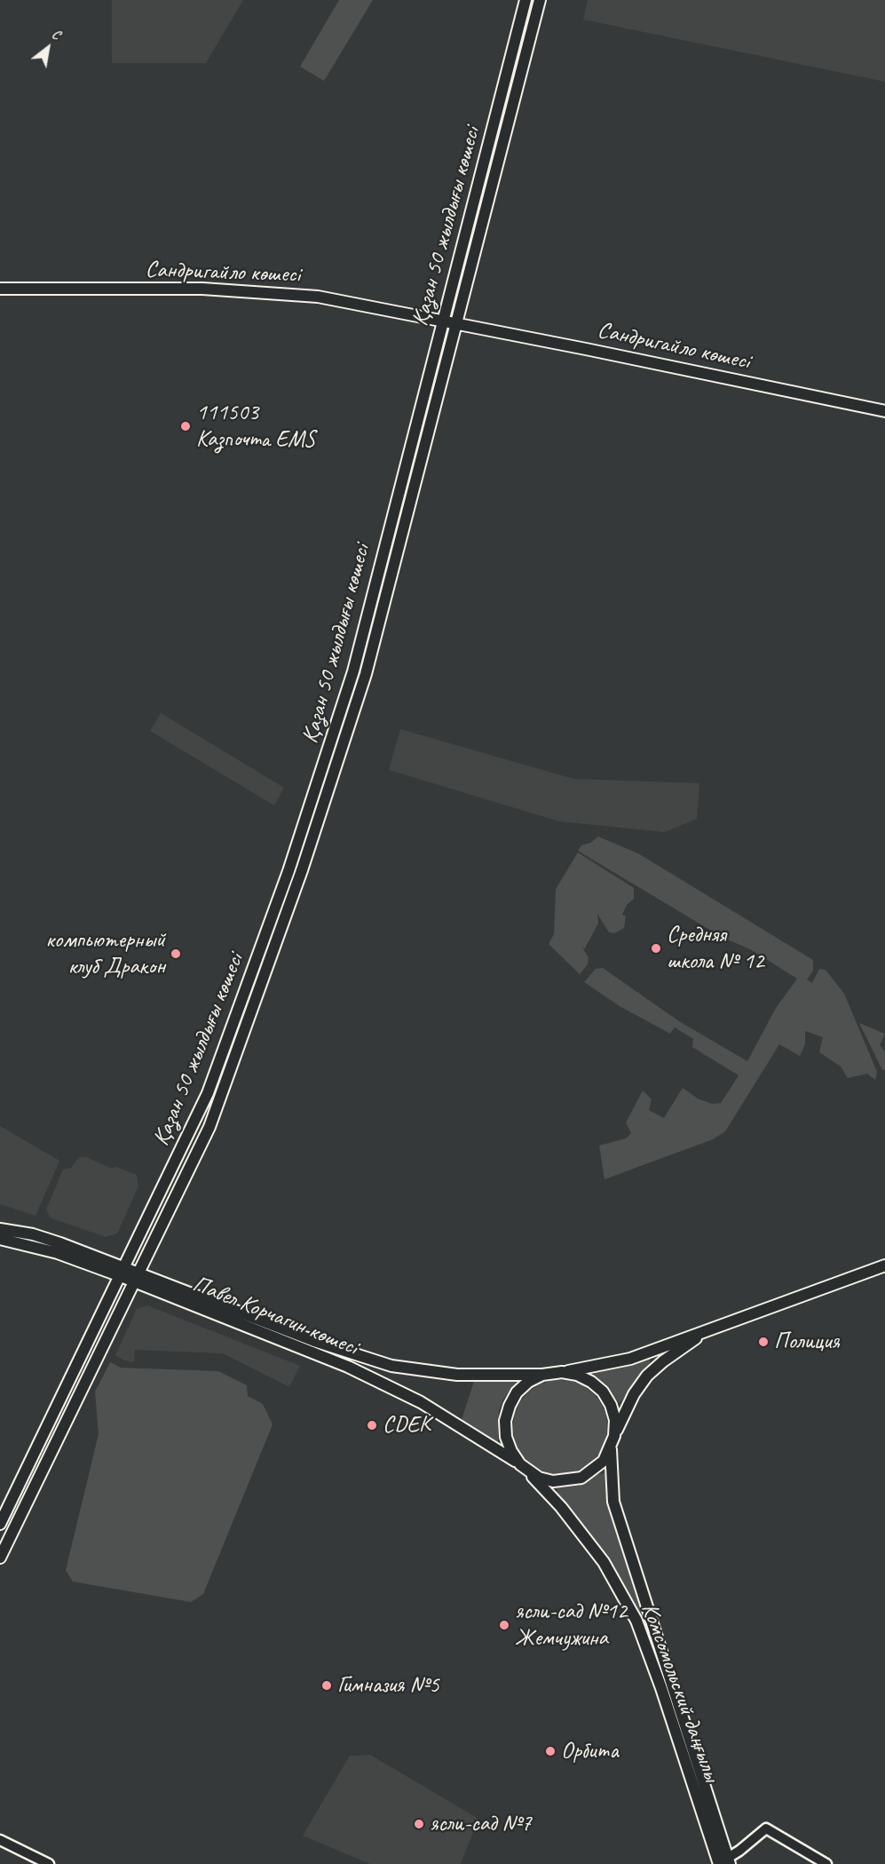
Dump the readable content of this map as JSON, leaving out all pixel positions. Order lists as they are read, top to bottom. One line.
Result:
{"streets":{"street":["Қазан 50 жылдығы көшесі","Сандригайло көшесі","Павел Корчагин көшесі","Комсомольский даңғылы"]},"crossings":[["Қазан 50 жылдығы көшесі","Сандригайло көшесі"],["Қазан 50 жылдығы көшесі","Павел Корчагин көшесі"],["Павел Корчагин көшесі","Комсомольский даңғылы"]],"places":["111503 Казпочта EMS","Средняя школа № 12","компьютерный клуб Дракон","Полиция","CDEK","ясли-сад №12 Жемчужина","Гимназия №5","Орбита","ясли-сад №7"],"north":"top right"}
